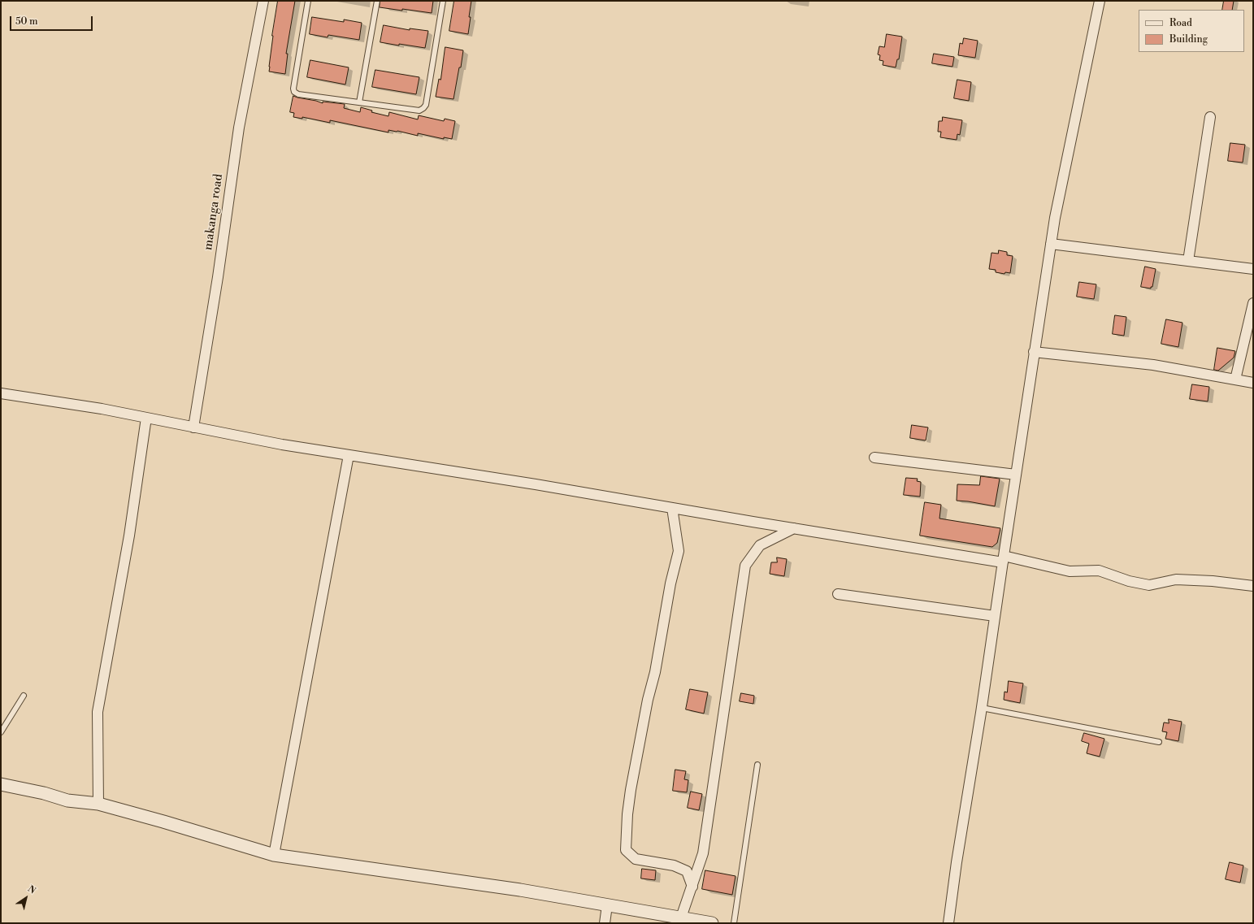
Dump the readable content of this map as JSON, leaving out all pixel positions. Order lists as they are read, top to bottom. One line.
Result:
{"streets":{"street":["makanga road"]},"legend":["Road","Building"],"scale_bar":"50 m","north":"top right"}
